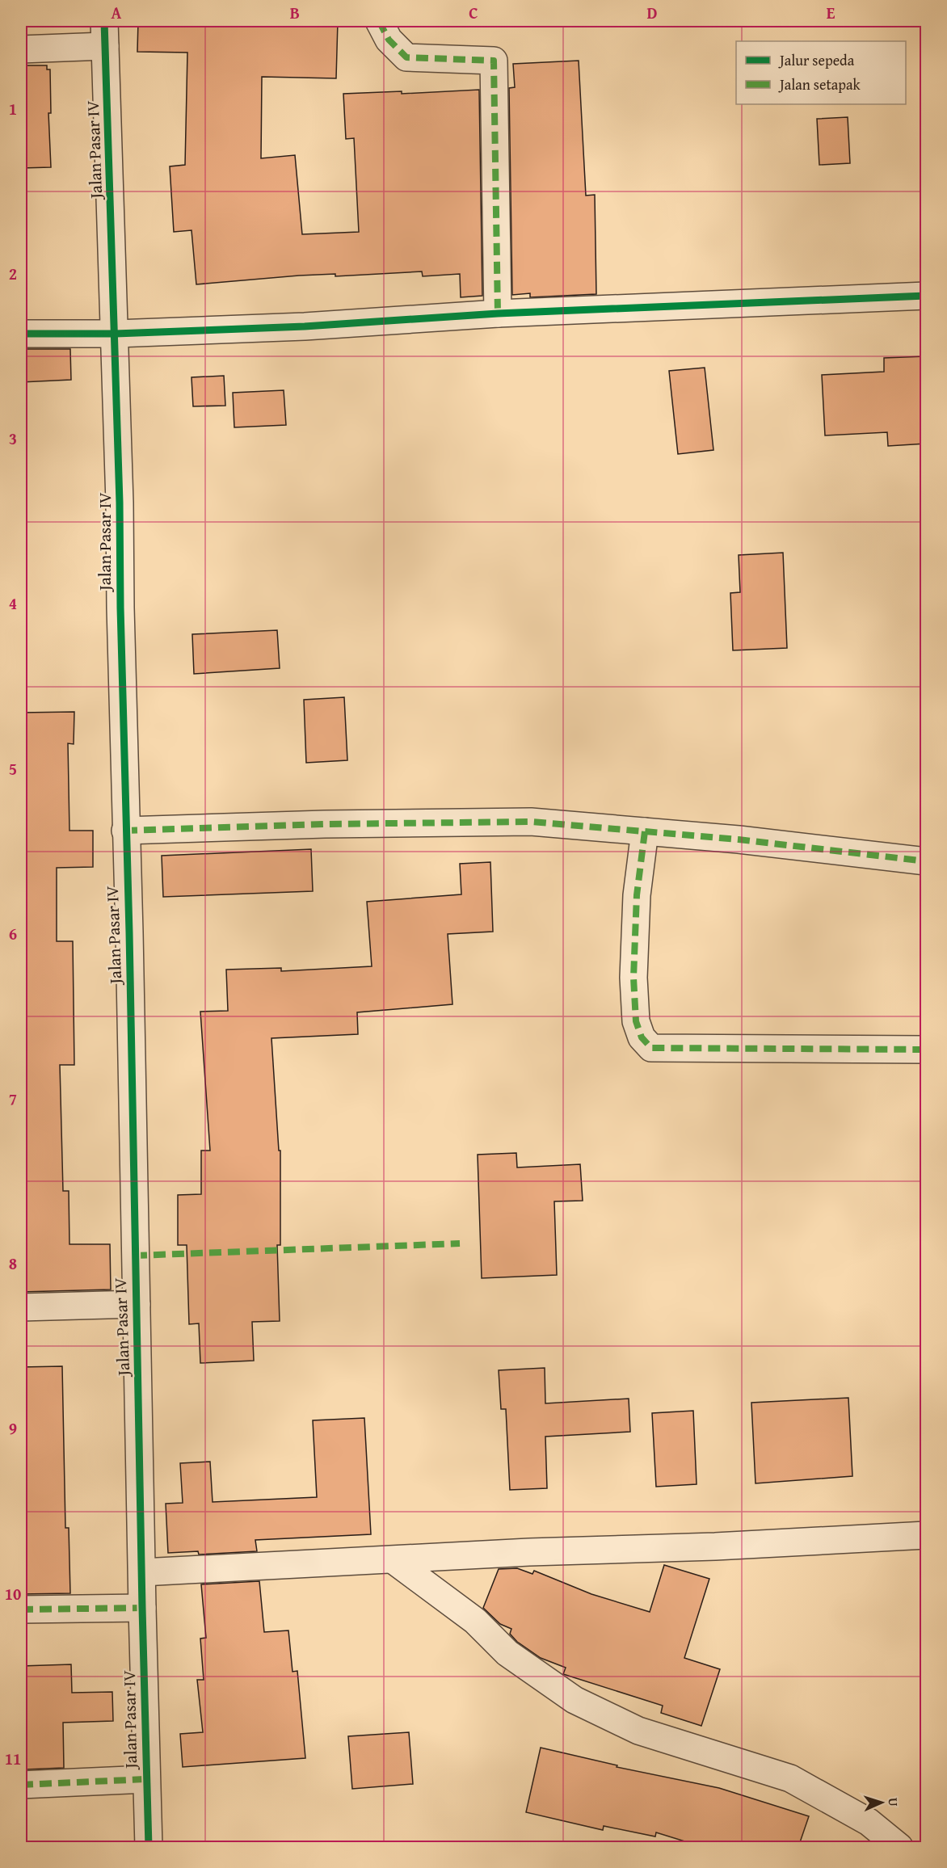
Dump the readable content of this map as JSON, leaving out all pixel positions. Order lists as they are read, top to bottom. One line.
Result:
{"streets":{"street":["Jalan Pasar IV"]},"legend":["Jalur sepeda","Jalan setapak"],"north":"right","grid":{"columns":["A","B","C","D","E"],"rows":["1","2","3","4","5","6","7","8","9","10","11"]}}
